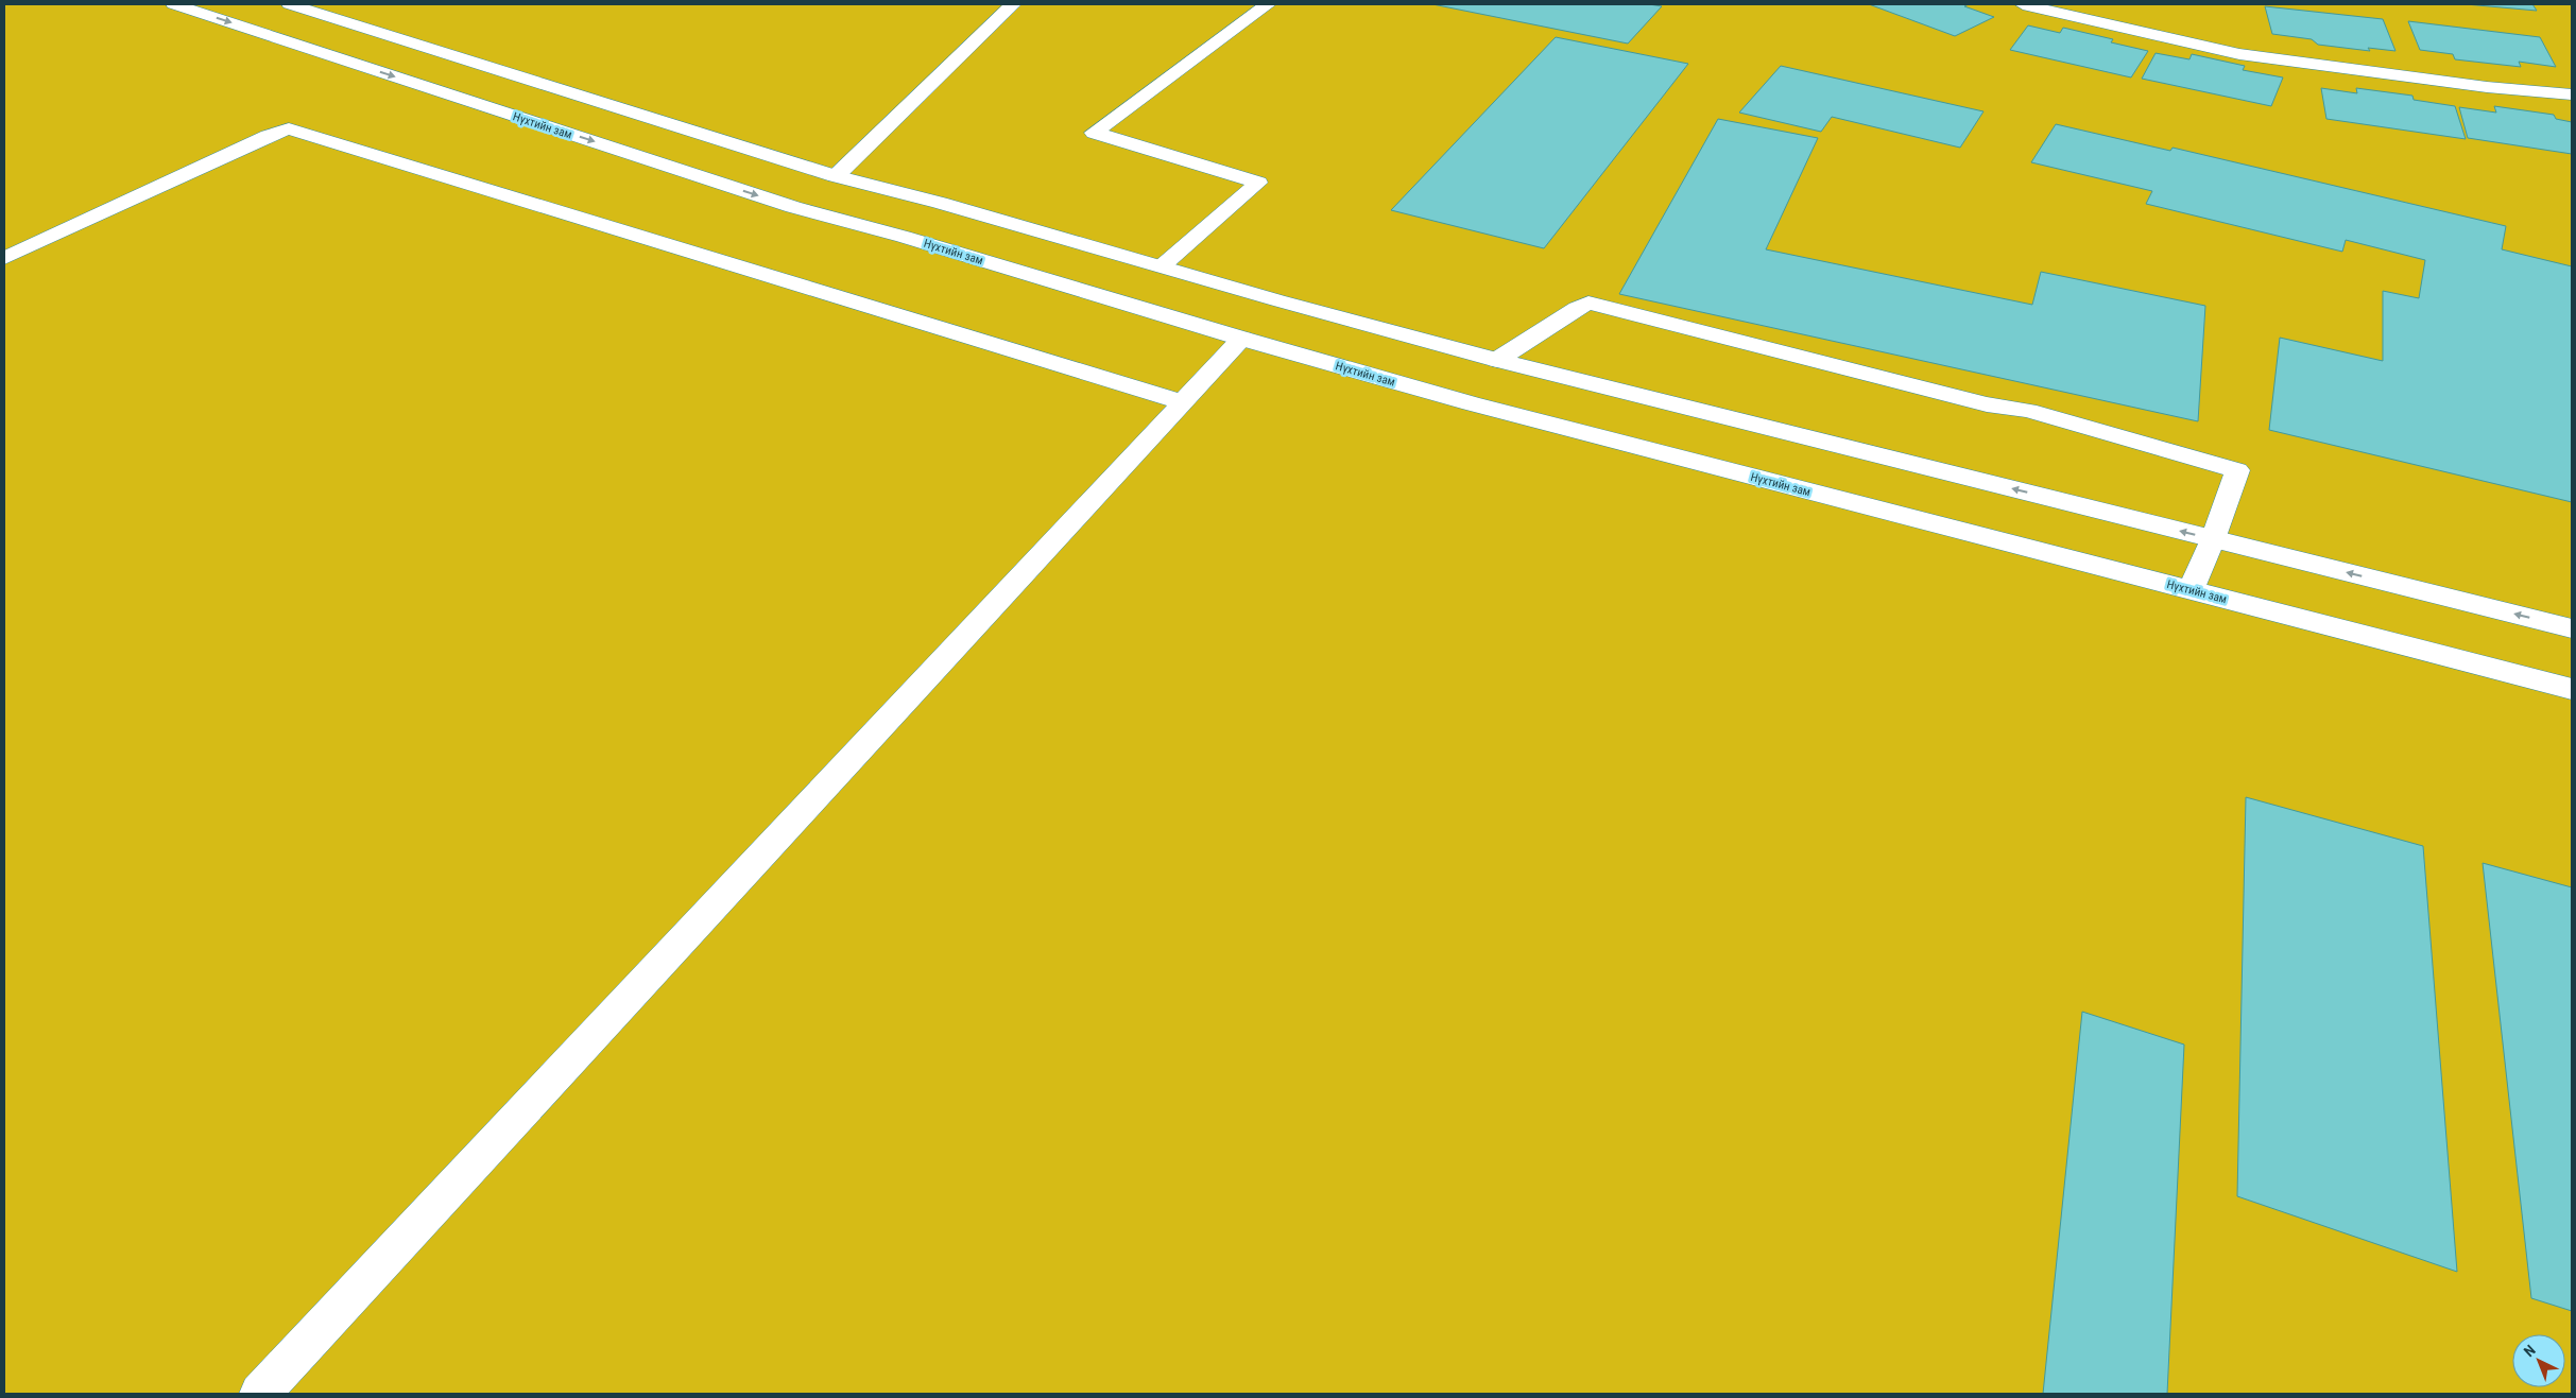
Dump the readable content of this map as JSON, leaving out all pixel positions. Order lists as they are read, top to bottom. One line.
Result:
{"streets":{"main road":["Нүхтийн зам"]},"north":"top left"}
